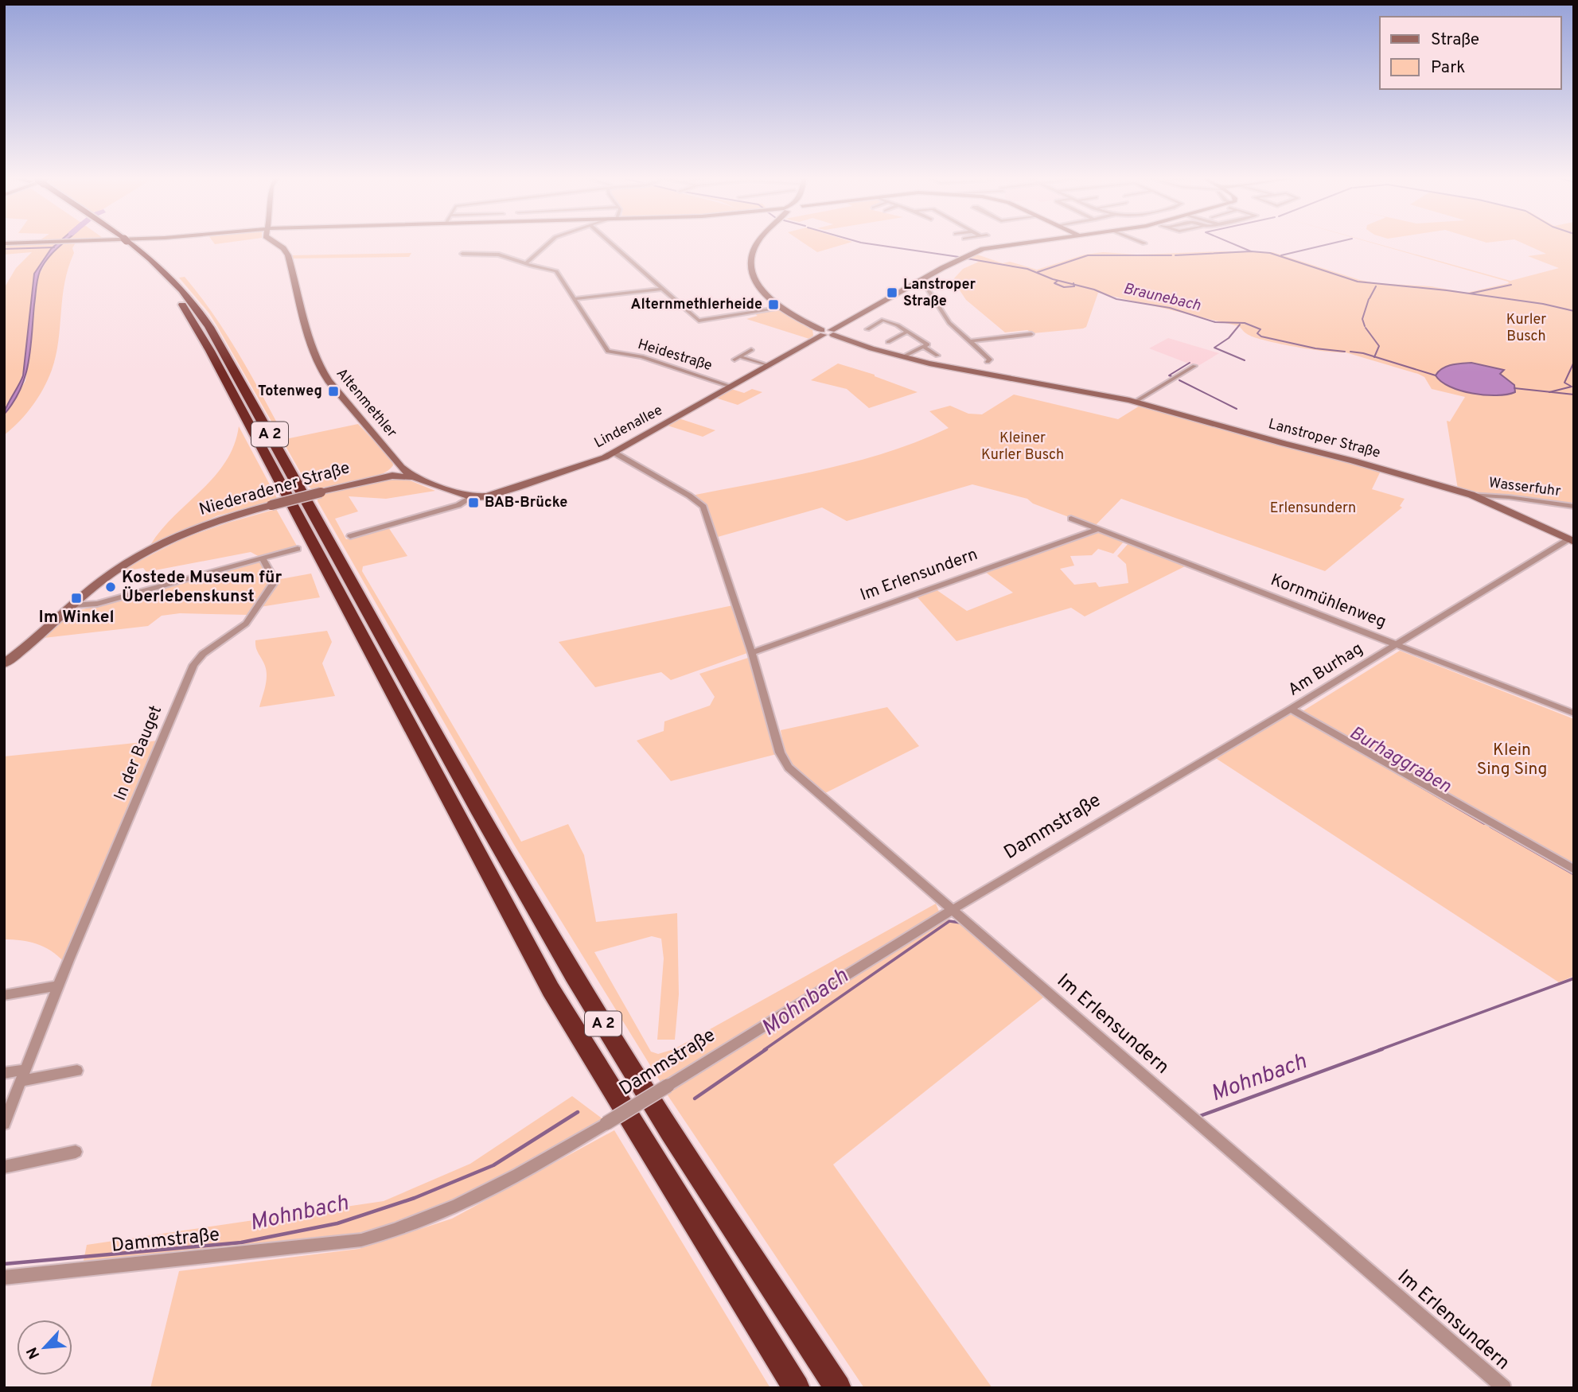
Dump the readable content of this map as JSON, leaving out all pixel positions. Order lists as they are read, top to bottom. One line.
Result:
{"streets":{"highway":["A 2"],"main road":["Niederadener Straße"],"street":["Heidestraße","Altenmethler","Lindenallee","Lanstroper Straße","Wasserfuhr","Im Erlensundern","Kornmühlenweg","Am Burhag","In der Bauget","Dammstraße"]},"crossings":[["Heidestraße","Lindenallee"],["Altenmethler","Niederadener Straße"],["Lindenallee","Lanstroper Straße"],["Lindenallee","Niederadener Straße"],["Lindenallee","Im Erlensundern"],["Lanstroper Straße","Wasserfuhr"],["Lanstroper Straße","Am Burhag"],["Im Erlensundern","Kornmühlenweg"],["Im Erlensundern","Dammstraße"],["Kornmühlenweg","Am Burhag"],["Am Burhag","Dammstraße"]],"water":["Braunebach","Burhaggraben","Mohnbach"],"parks":["Kurler Busch","Kleiner Kurler Busch","Erlensundern","Klein Sing Sing"],"places":{"transit":["Lanstroper Straße","Alternmethlerheide","Totenweg","BAB-Brücke","Im Winkel"],"other":["Kostede Museum für Überlebenskunst"]},"legend":["Straße","Park"],"north":"bottom left"}
